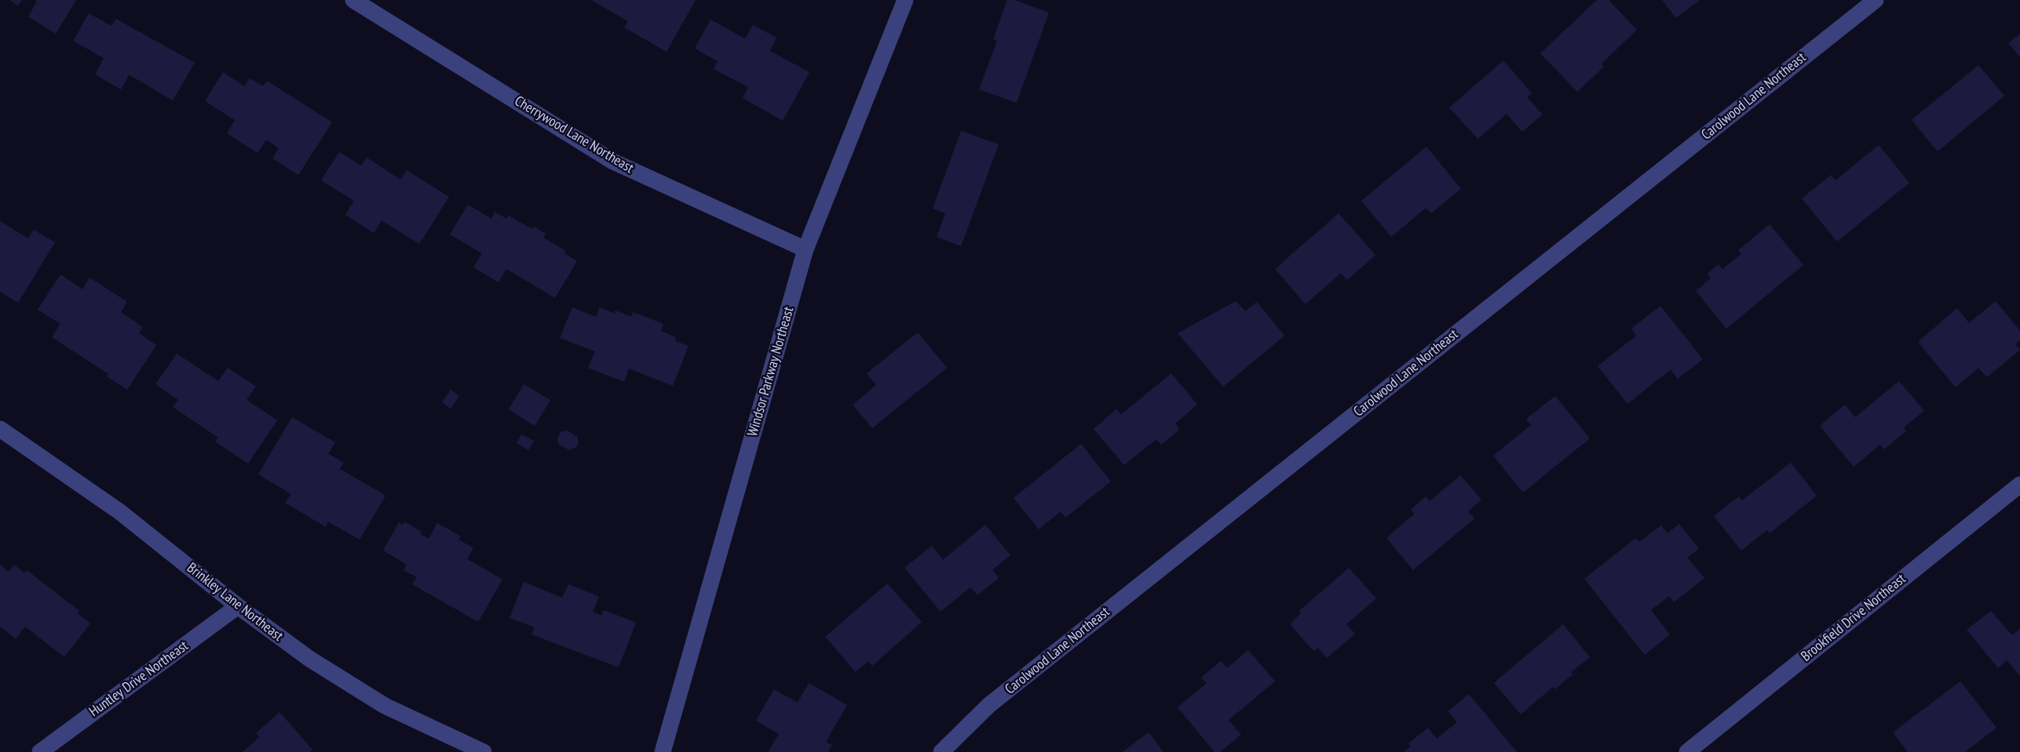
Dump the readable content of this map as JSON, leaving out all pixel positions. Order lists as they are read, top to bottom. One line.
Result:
{"streets":{"street":["Carolwood Lane Northeast","Cherrywood Lane Northeast","Windsor Parkway Northeast","Brinkley Lane Northeast","Brookfield Drive Northeast","Huntley Drive Northeast"]},"crossings":[["Cherrywood Lane Northeast","Windsor Parkway Northeast"],["Brinkley Lane Northeast","Huntley Drive Northeast"]]}
